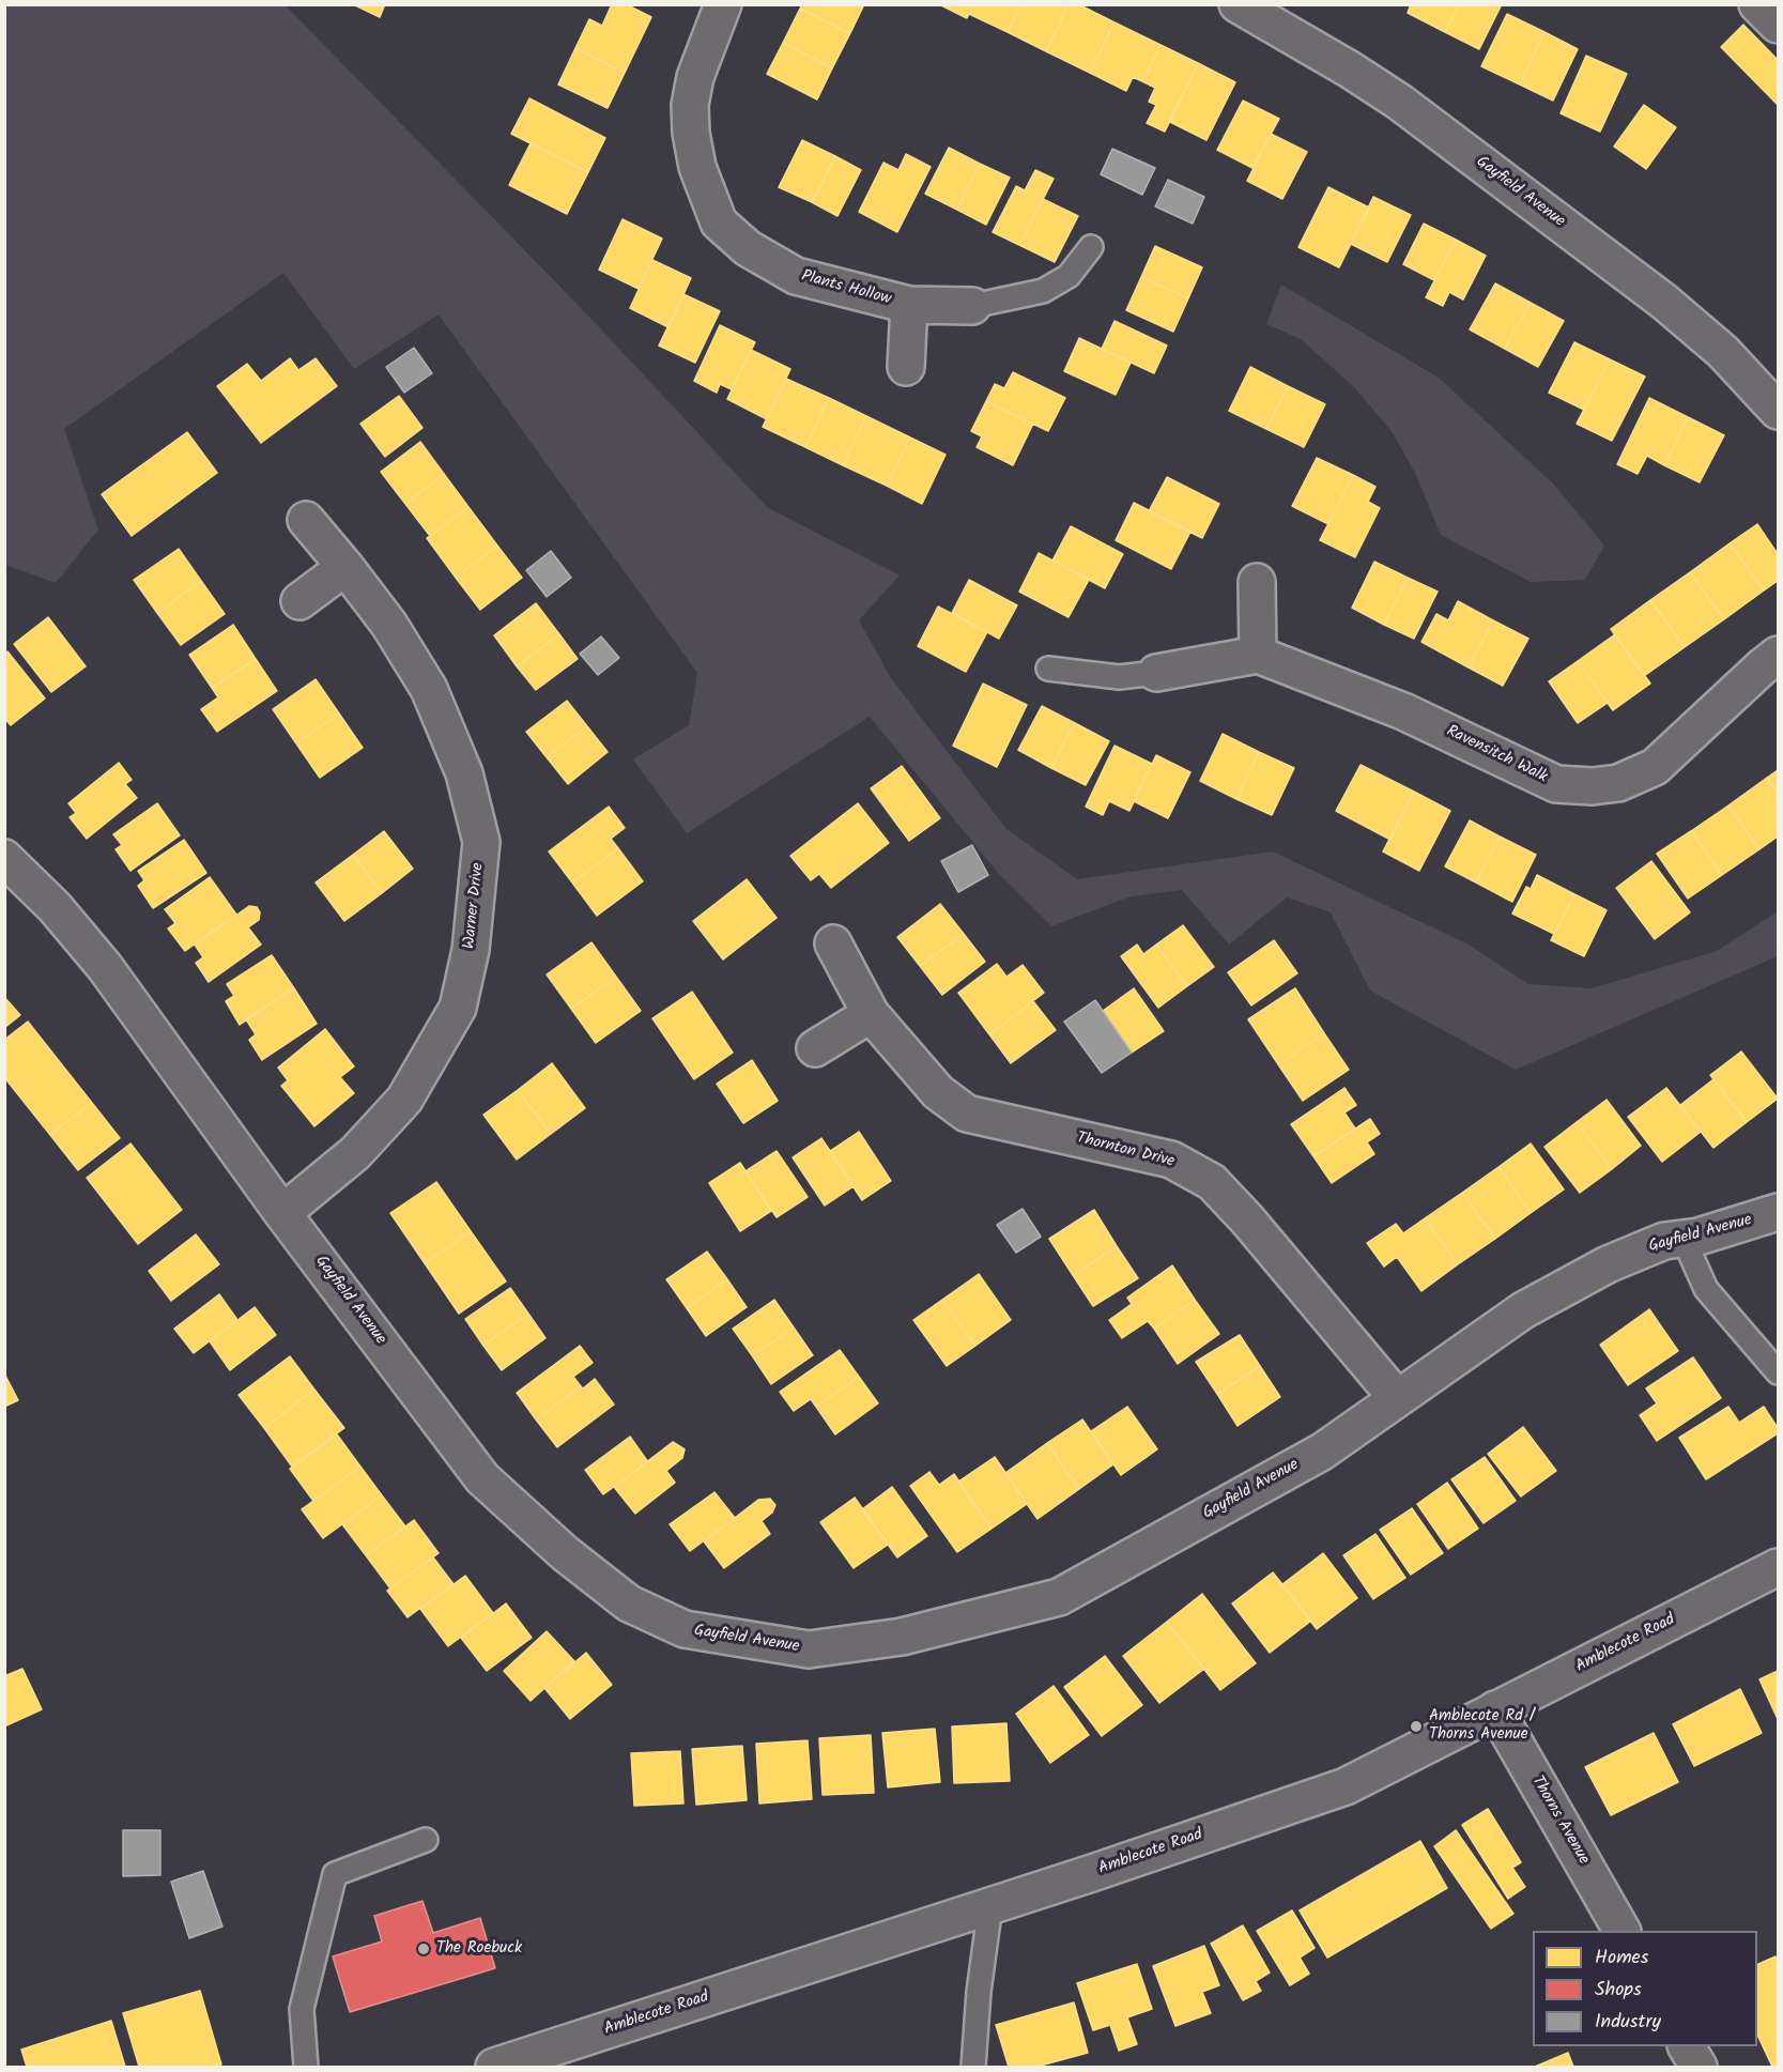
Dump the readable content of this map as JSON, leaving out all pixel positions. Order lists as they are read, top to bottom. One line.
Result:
{"streets":{"street":["Gayfield Avenue","Plants Hollow","Ravensitch Walk","Warner Drive","Thornton Drive","Amblecote Road","Thorns Avenue"]},"crossings":[["Gayfield Avenue","Warner Drive"],["Gayfield Avenue","Thornton Drive"],["Amblecote Road","Thorns Avenue"]],"places":["Amblecote Rd / Thorns Avenue","The Roebuck"],"legend":["Homes","Shops","Industry"]}
